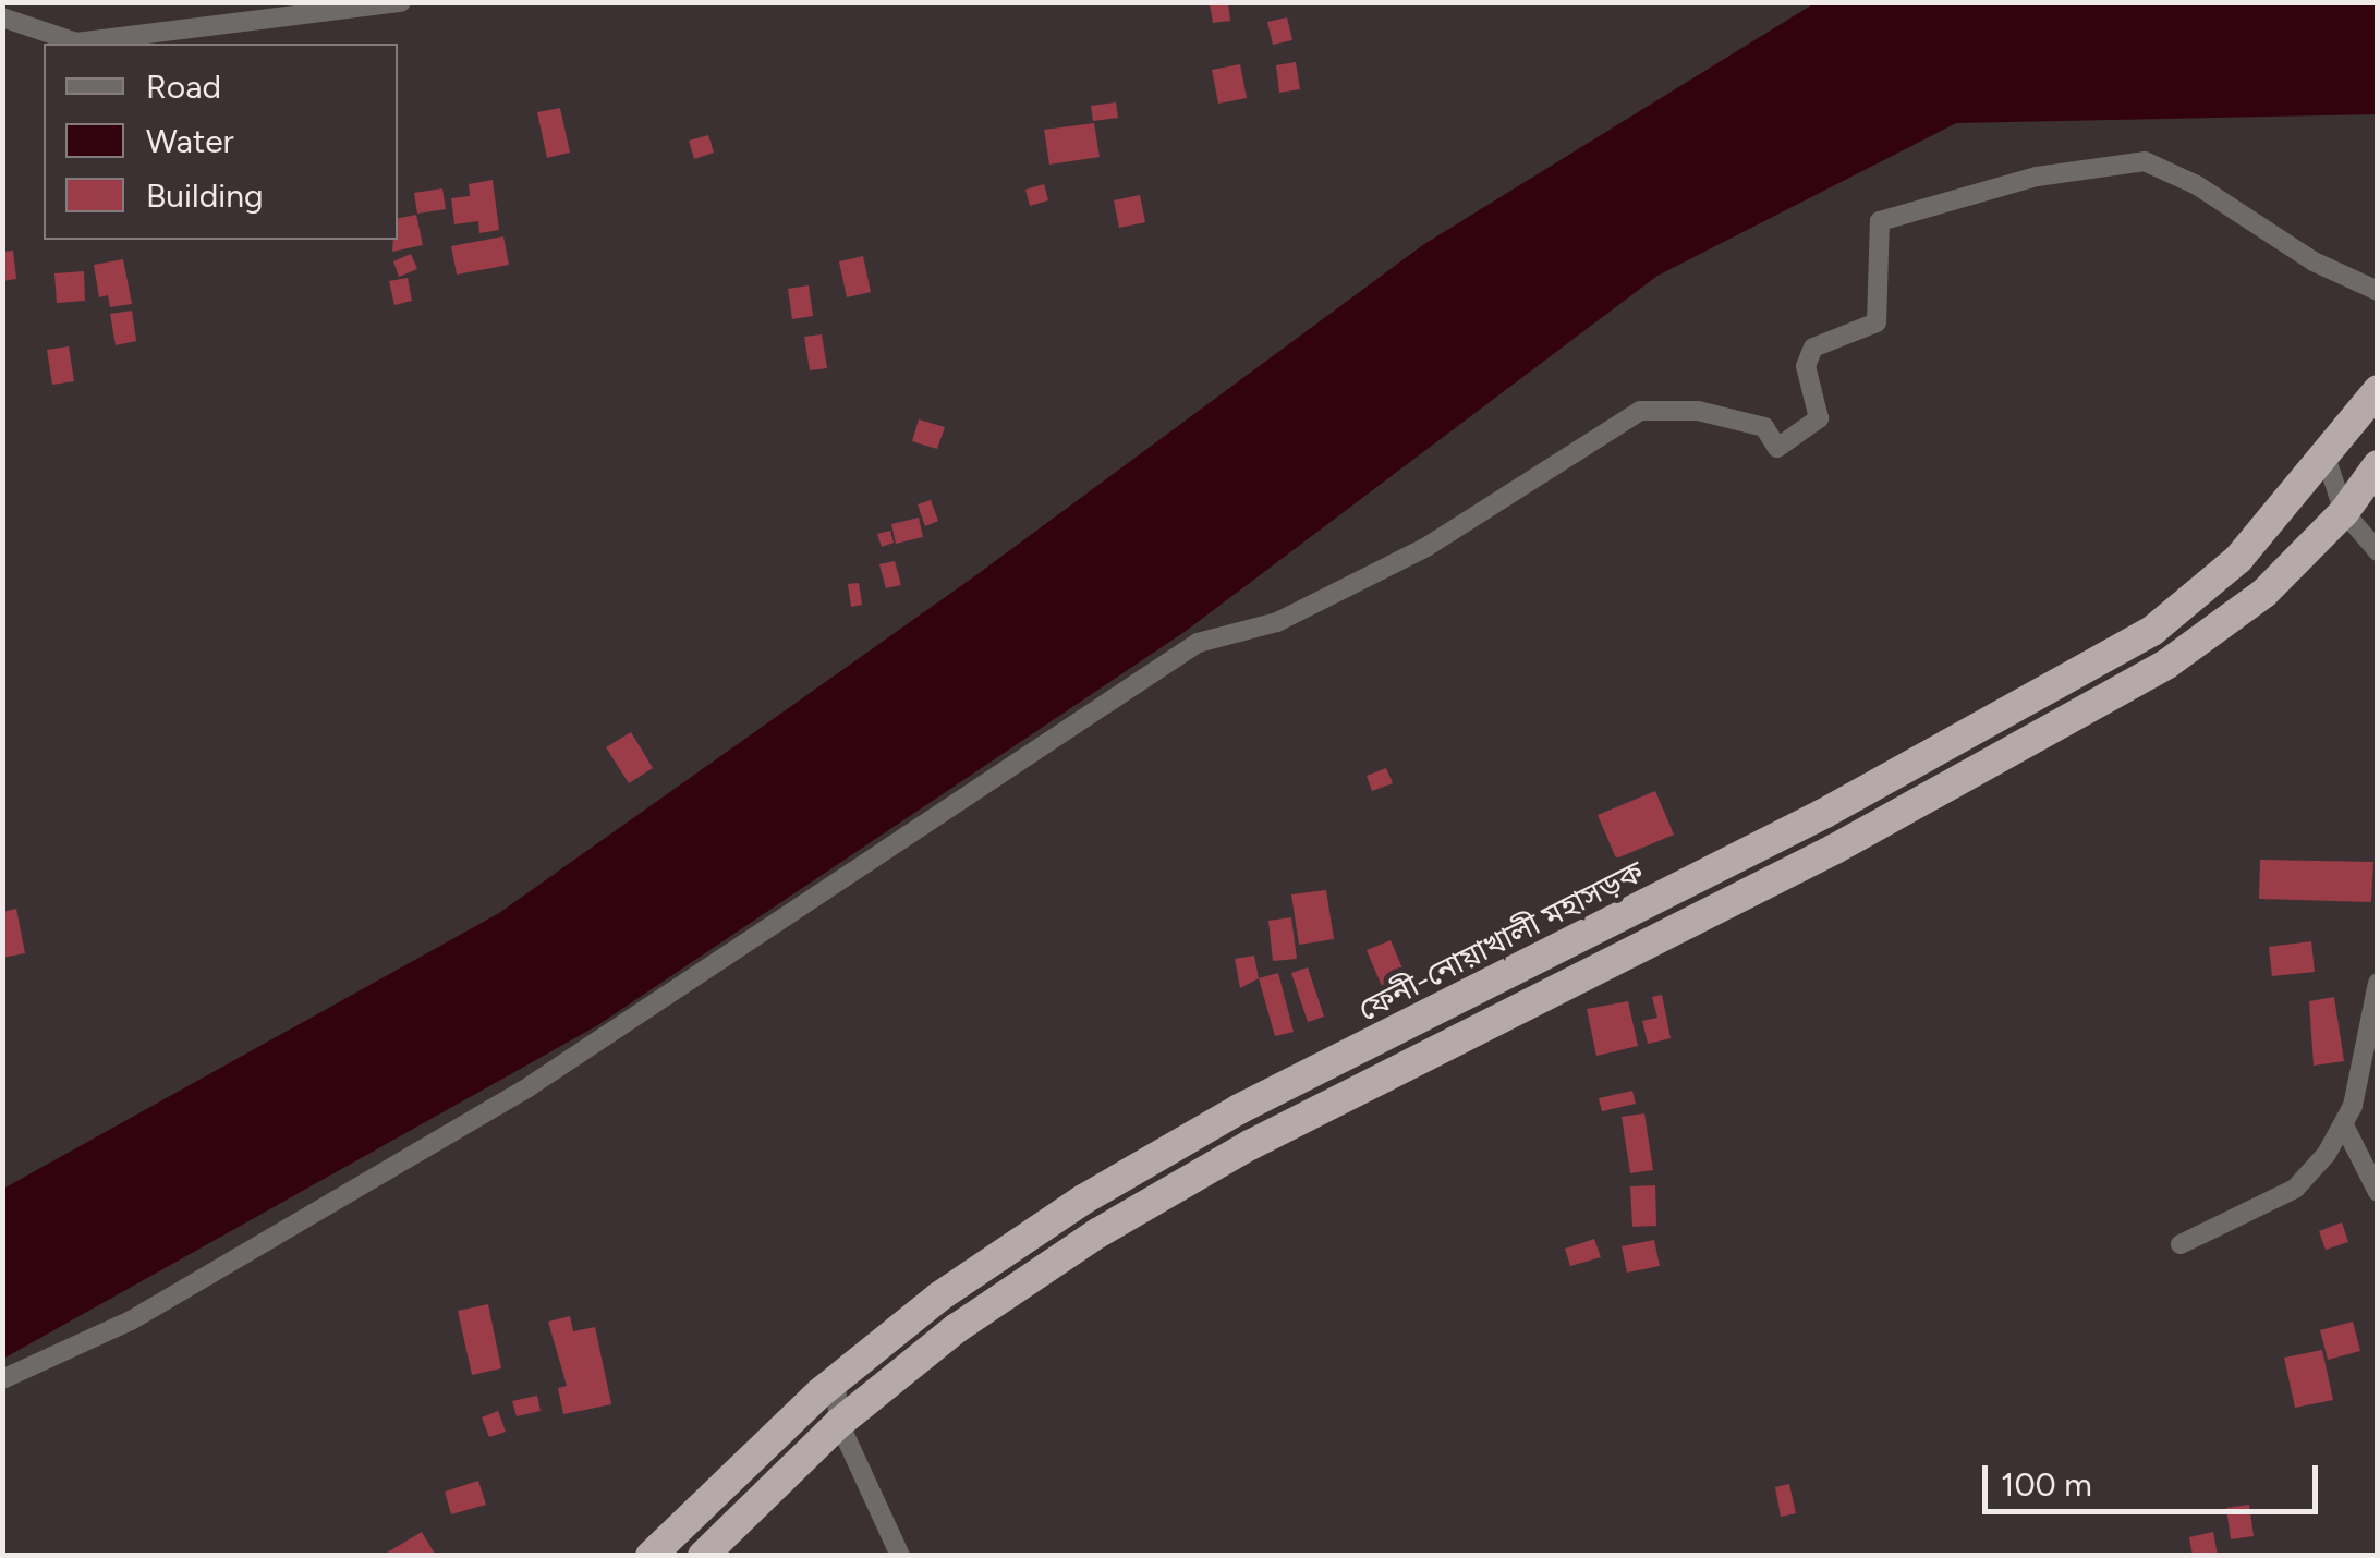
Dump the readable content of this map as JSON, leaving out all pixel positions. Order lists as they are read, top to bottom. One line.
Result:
{"streets":{"highway":["ফেনী-নোয়াখালী মহাসড়ক"]},"legend":["Road","Water","Building"],"scale_bar":"100 m"}
